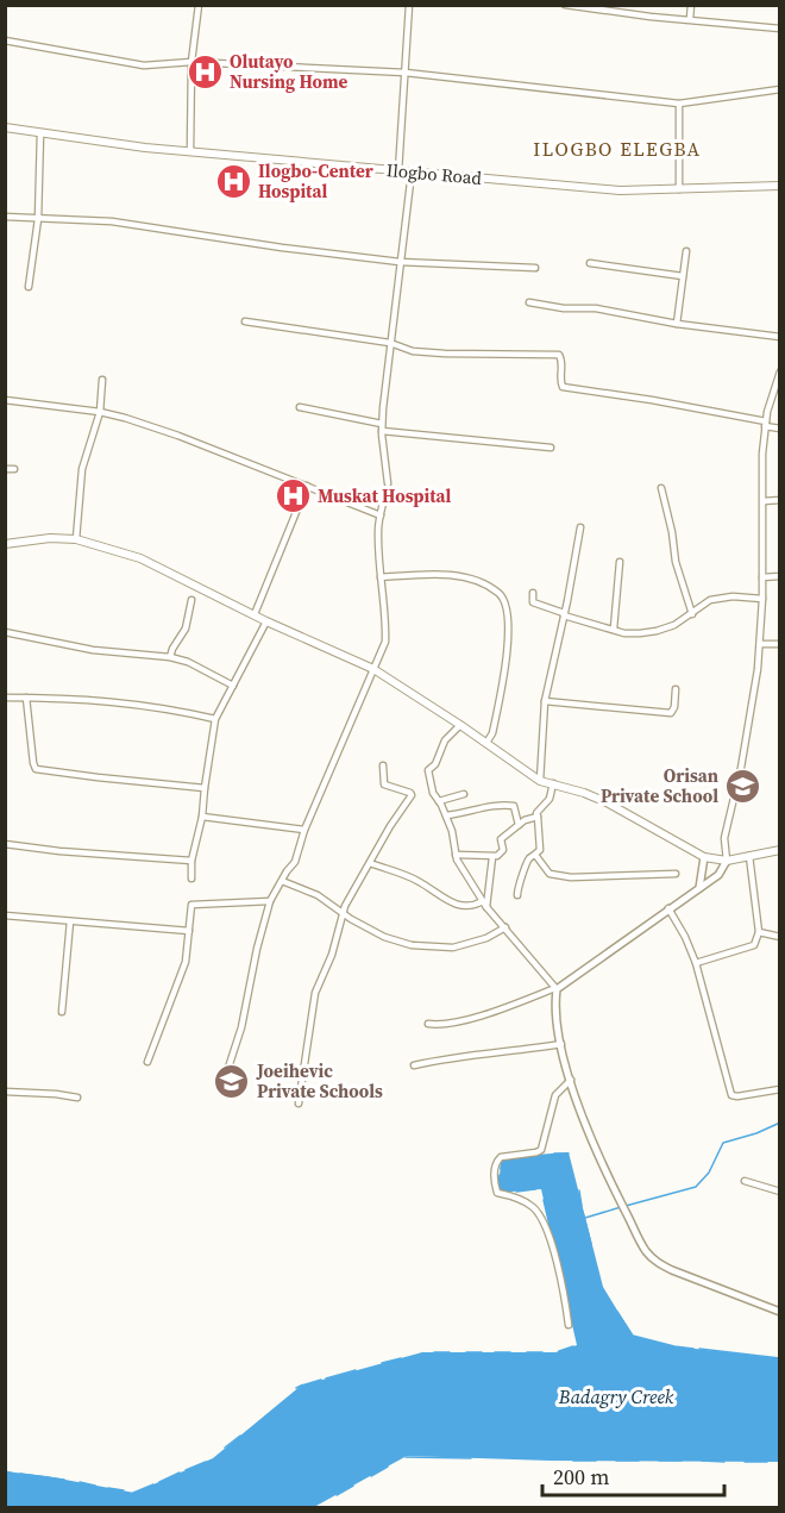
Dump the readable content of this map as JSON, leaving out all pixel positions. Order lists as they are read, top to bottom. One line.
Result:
{"streets":{"main road":["Ilogbo Road"]},"districts":["ILOGBO ELEGBA"],"water":["Badagry Creek"],"places":{"hospital":["Olutayo Nursing Home","Ilogbo-Center Hospital","Muskat Hospital"],"school or university":["Orisan Private School","Joeihevic Private Schools"]},"scale_bar":"200 m"}
